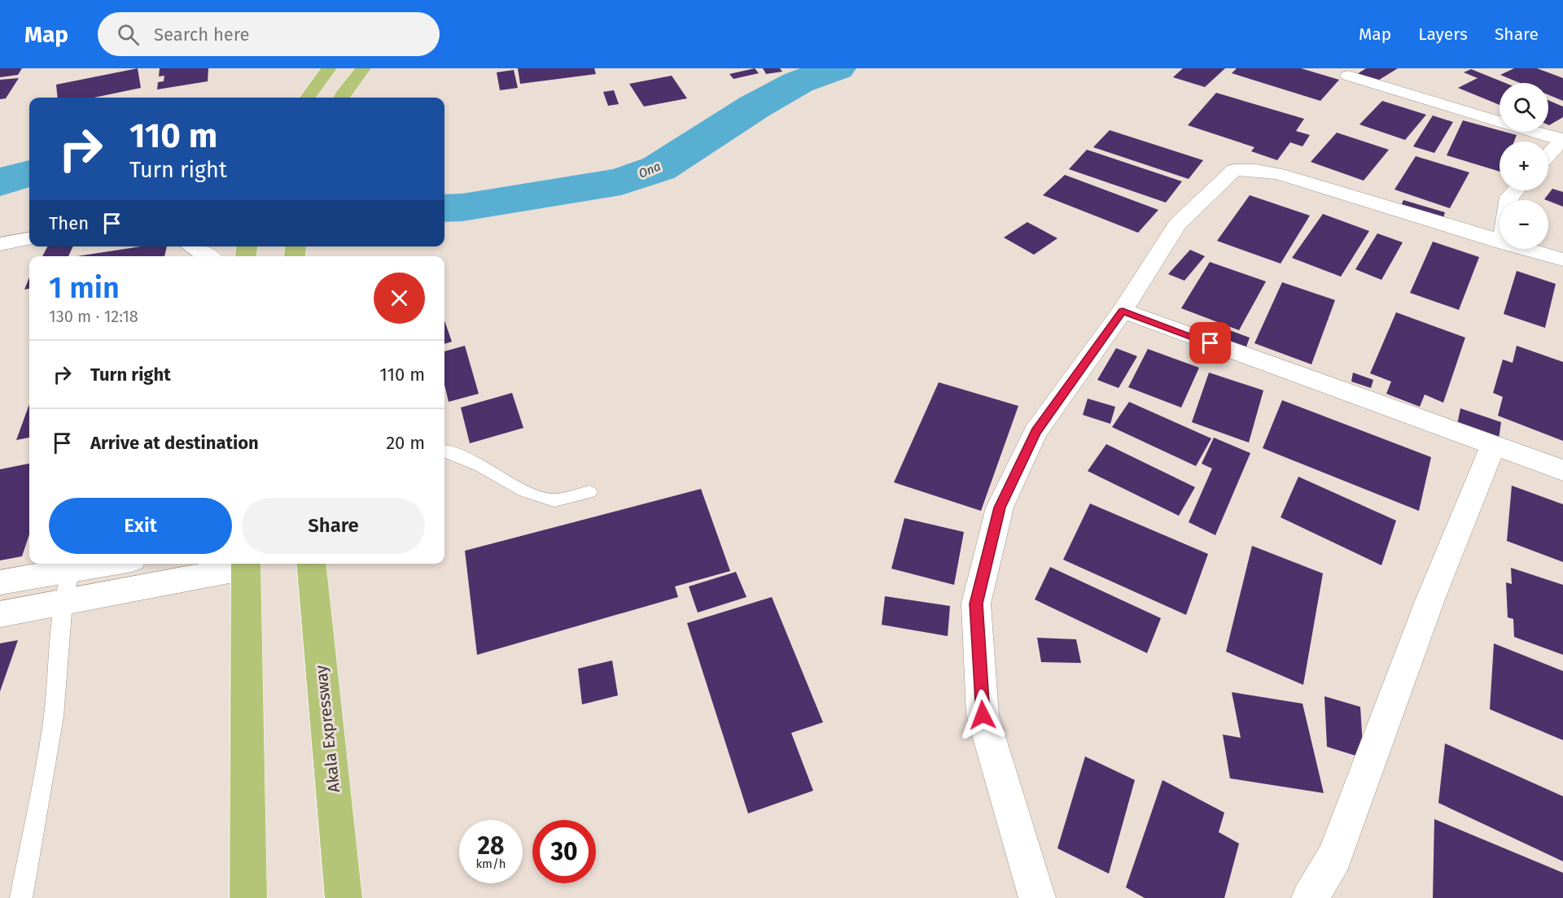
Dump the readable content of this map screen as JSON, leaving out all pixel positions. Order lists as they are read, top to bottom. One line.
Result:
{"streets":{"main road":["Akala Expressway"]},"water":["Ona"],"page":{"header":"Map","search":"Search here","nav":["Map","Layers","Share"],"map_buttons":["+","−"],"turn":["110 m","Turn right"],"then":"Then","heading":["1 min","130 m · 12:18"],"list":[{"name":"Turn right","value":"110 m"},{"name":"Arrive at destination","value":"20 m"}],"buttons":["Exit","Share"],"speed":"28 km/h","limit":"30"}}
